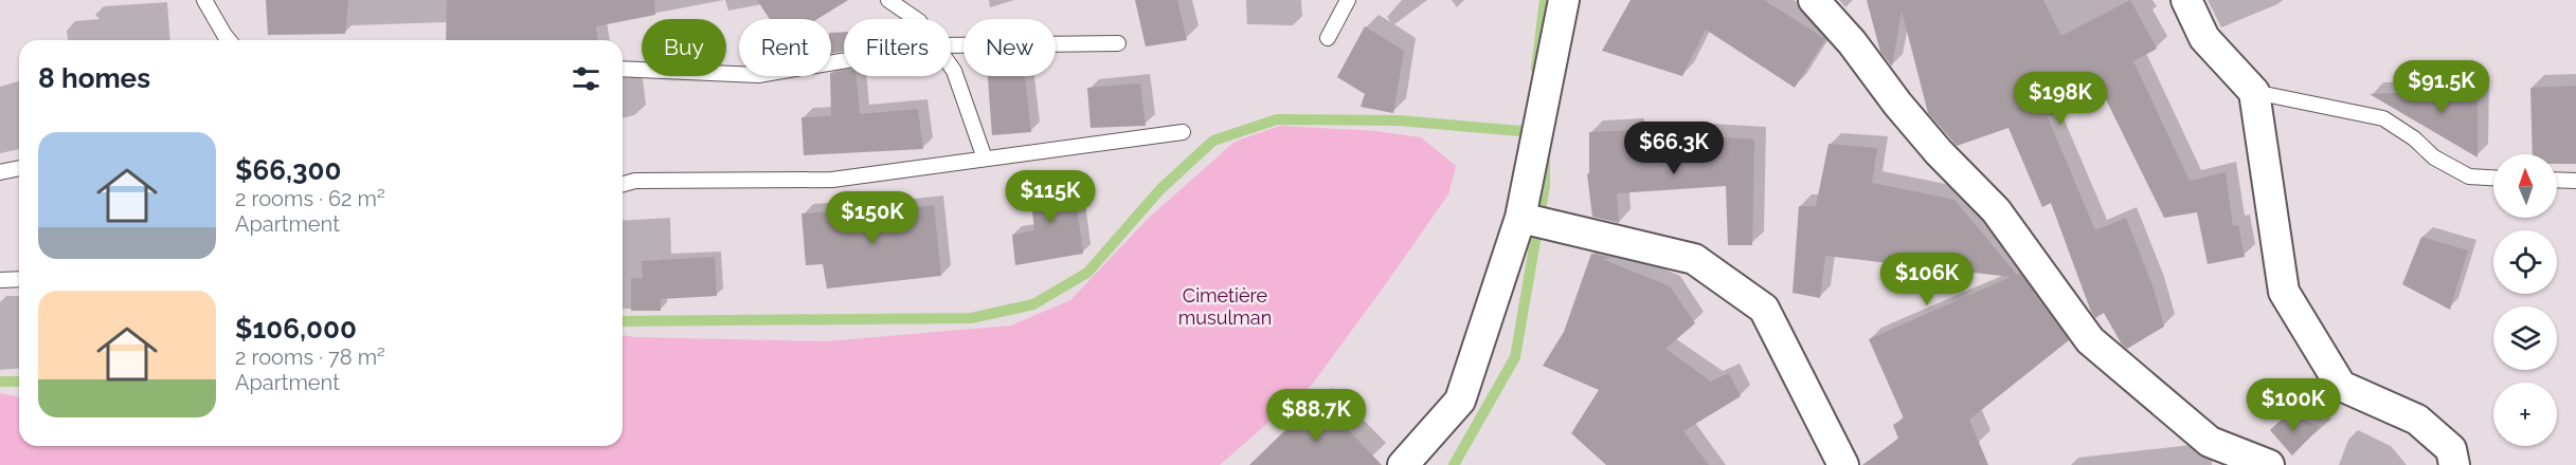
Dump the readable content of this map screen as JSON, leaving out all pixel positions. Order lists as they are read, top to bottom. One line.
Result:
{"parks":["Cimetière musulman"],"north":"top","page":{"chip":["Buy","Rent","Filters","New"],"heading":"8 homes","price":["$91.5K","$198K","$66.3K","$115K","$150K","$106K","$100K","$88.7K"],"list":[{"name":"$66,300","note":"2 rooms · 62 m² · Apartment"},{"name":"$106,000","note":"2 rooms · 78 m² · Apartment"}],"map_buttons":"+"}}
